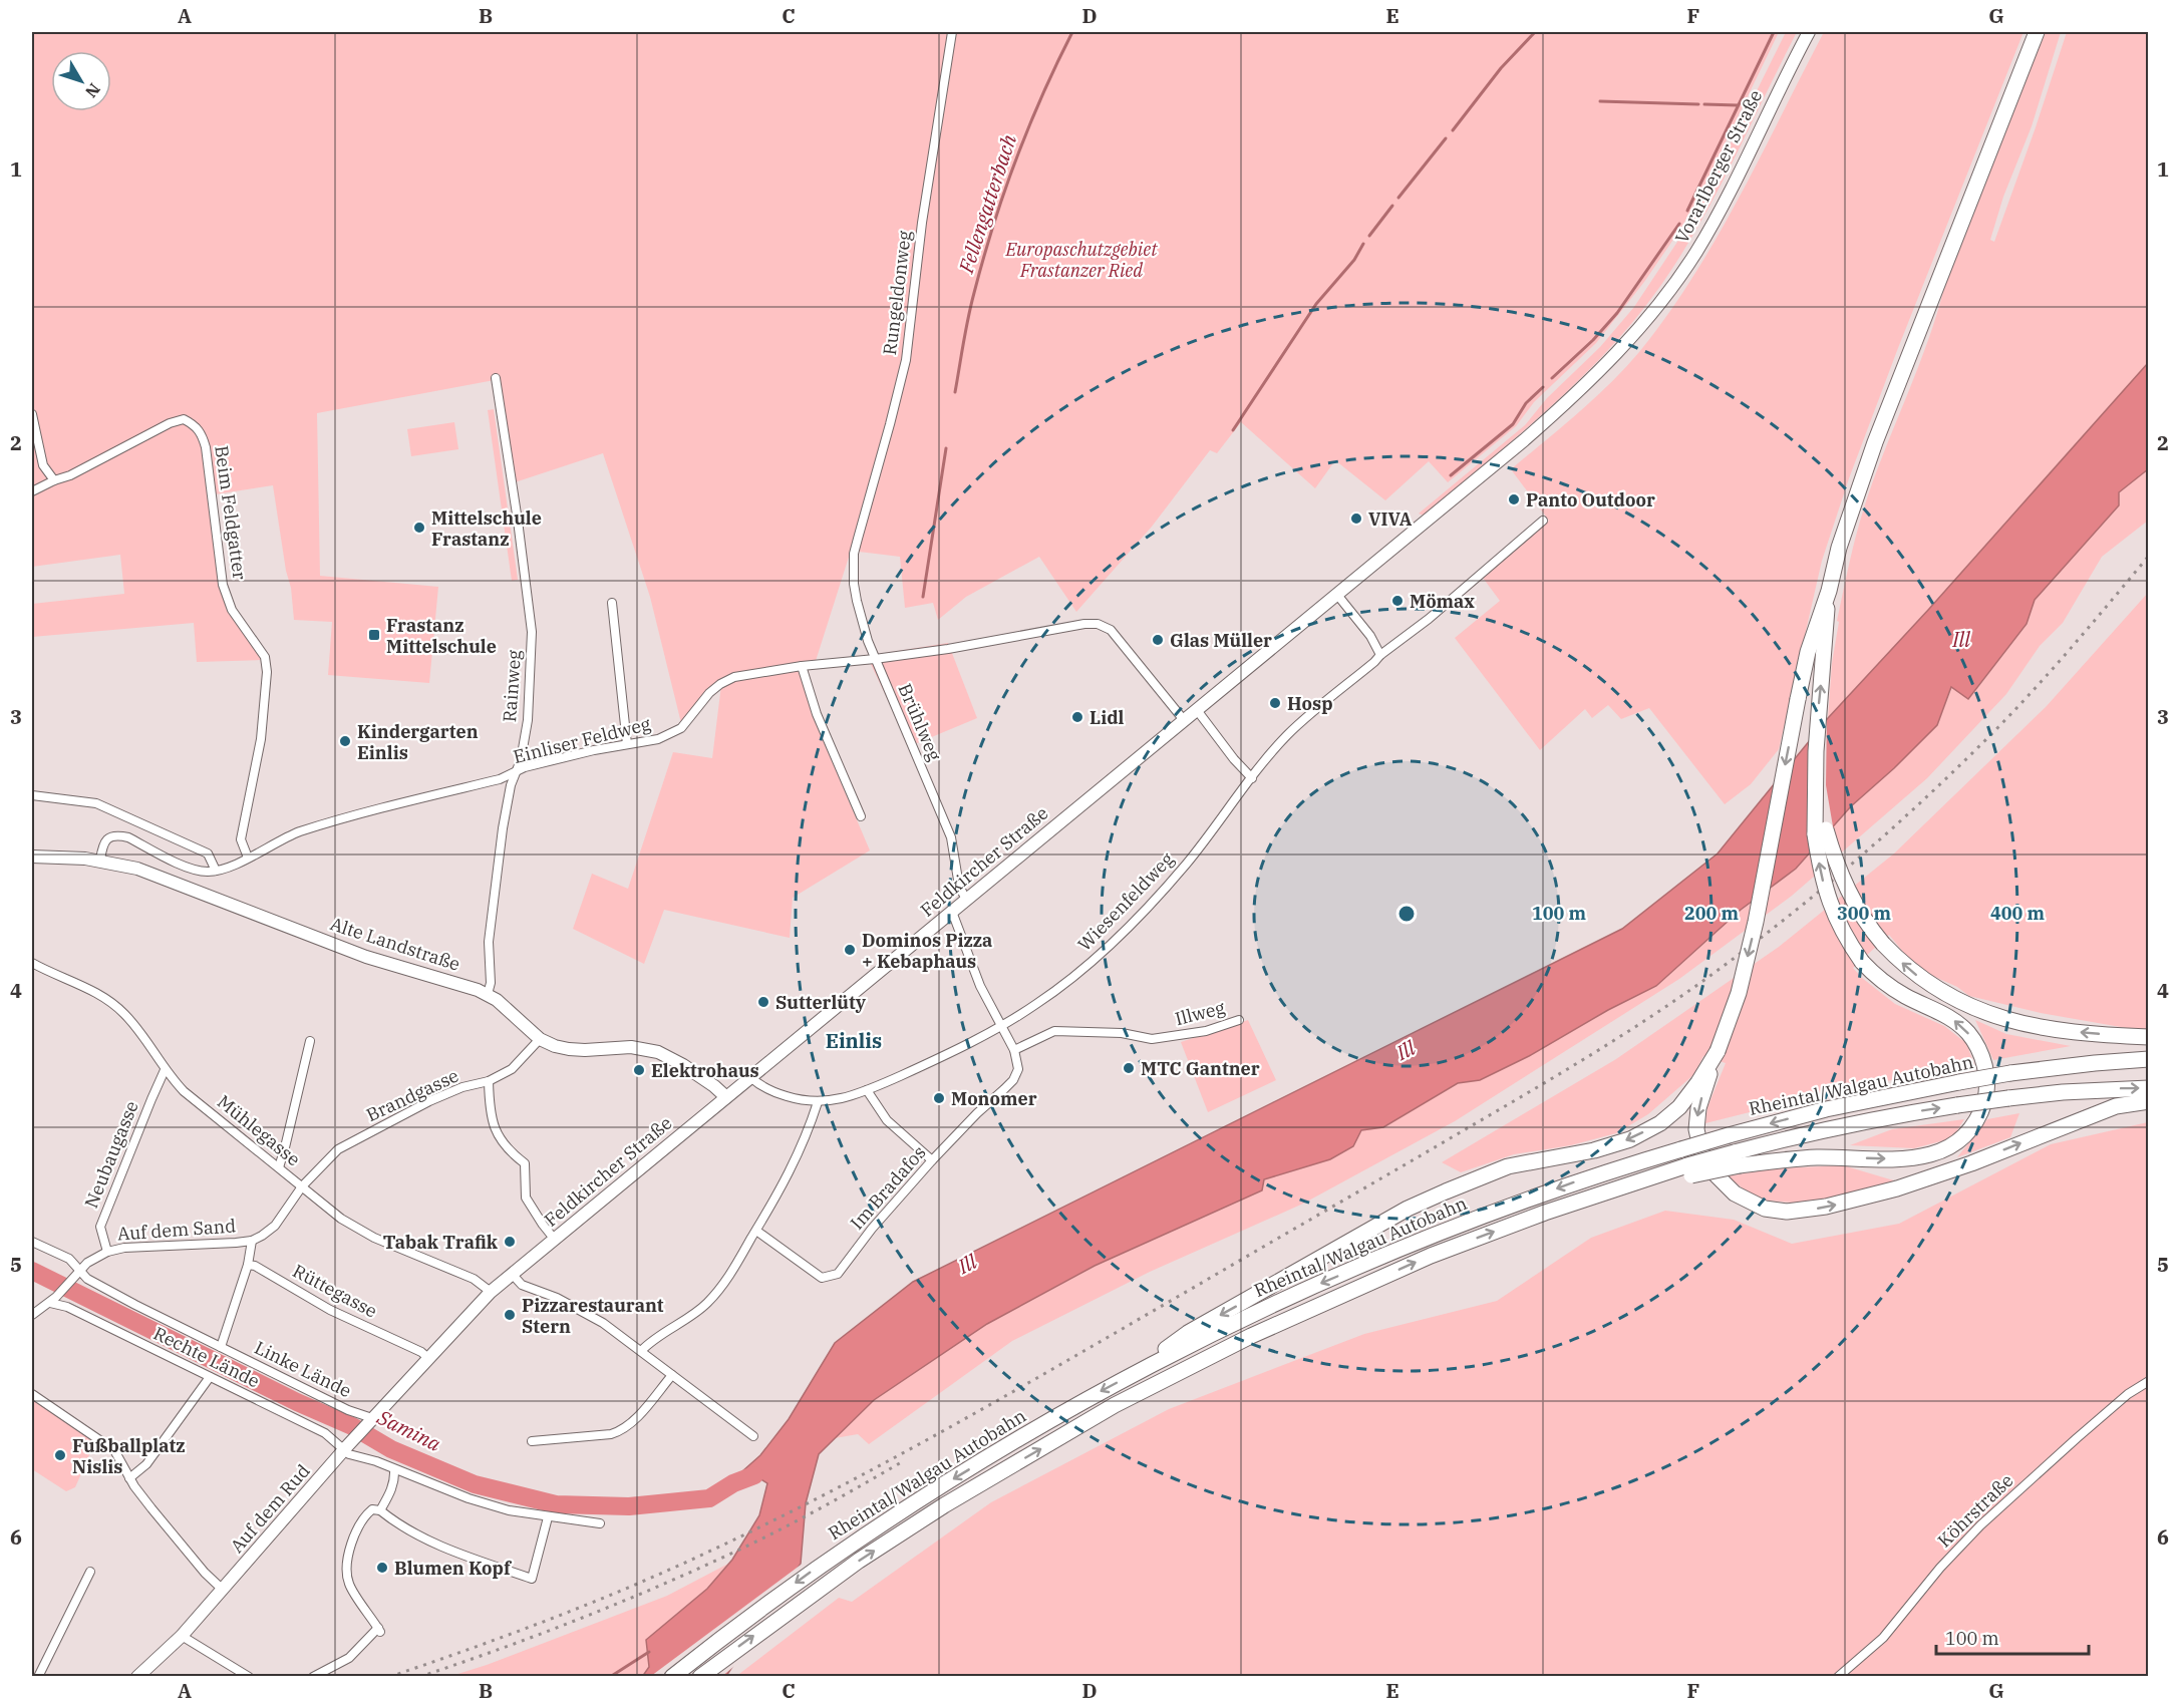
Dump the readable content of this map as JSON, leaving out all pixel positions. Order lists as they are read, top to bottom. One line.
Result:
{"streets":{"highway":["Rheintal/Walgau Autobahn"],"main road":["Vorarlberger Straße","Feldkircher Straße","Alte Landstraße","Auf dem Rud"],"street":["Rungeldonweg","Beim Feldgatter","Rainweg","Brühlweg","Einliser Feldweg","Wiesenfeldweg","Illweg","Brandgasse","Mühlegasse","Neubaugasse","Im Bradafos","Auf dem Sand","Rüttegasse","Rechte Lände","Linke Lände","Köhrstraße"]},"crossings":[["Vorarlberger Straße","Feldkircher Straße"],["Rungeldonweg","Brühlweg"],["Beim Feldgatter","Einliser Feldweg"],["Rainweg","Einliser Feldweg"],["Rainweg","Alte Landstraße"],["Brühlweg","Einliser Feldweg"],["Brühlweg","Feldkircher Straße"],["Einliser Feldweg","Feldkircher Straße"],["Feldkircher Straße","Wiesenfeldweg"],["Feldkircher Straße","Alte Landstraße"],["Feldkircher Straße","Mühlegasse"],["Feldkircher Straße","Rüttegasse"],["Feldkircher Straße","Rechte Lände"],["Feldkircher Straße","Linke Lände"],["Feldkircher Straße","Auf dem Rud"],["Wiesenfeldweg","Im Bradafos"],["Alte Landstraße","Brandgasse"],["Illweg","Im Bradafos"],["Brandgasse","Mühlegasse"],["Brandgasse","Auf dem Sand"],["Mühlegasse","Neubaugasse"],["Mühlegasse","Auf dem Sand"],["Neubaugasse","Auf dem Sand"],["Auf dem Sand","Rechte Lände"],["Auf dem Sand","Linke Lände"],["Rechte Lände","Auf dem Rud"]],"districts":["Einlis"],"water":["Fellengatterbach","Ill","Samina"],"parks":["Europaschutzgebiet Frastanzer Ried"],"places":{"other":["Panto Outdoor","VIVA","Mittelschule Frastanz","Mömax","Glas Müller","Hosp","Lidl","Kindergarten Einlis","Dominos Pizza + Kebaphaus","Sutterlüty","MTC Gantner","Elektrohaus","Monomer","Tabak Trafik","Pizzarestaurant Stern","Fußballplatz Nislis","Blumen Kopf"],"transit":["Frastanz Mittelschule"]},"scale_bar":"100 m","north":"bottom right","grid":{"columns":["A","B","C","D","E","F","G"],"rows":["1","2","3","4","5","6"]},"rings":["100 m","200 m","300 m","400 m"]}
